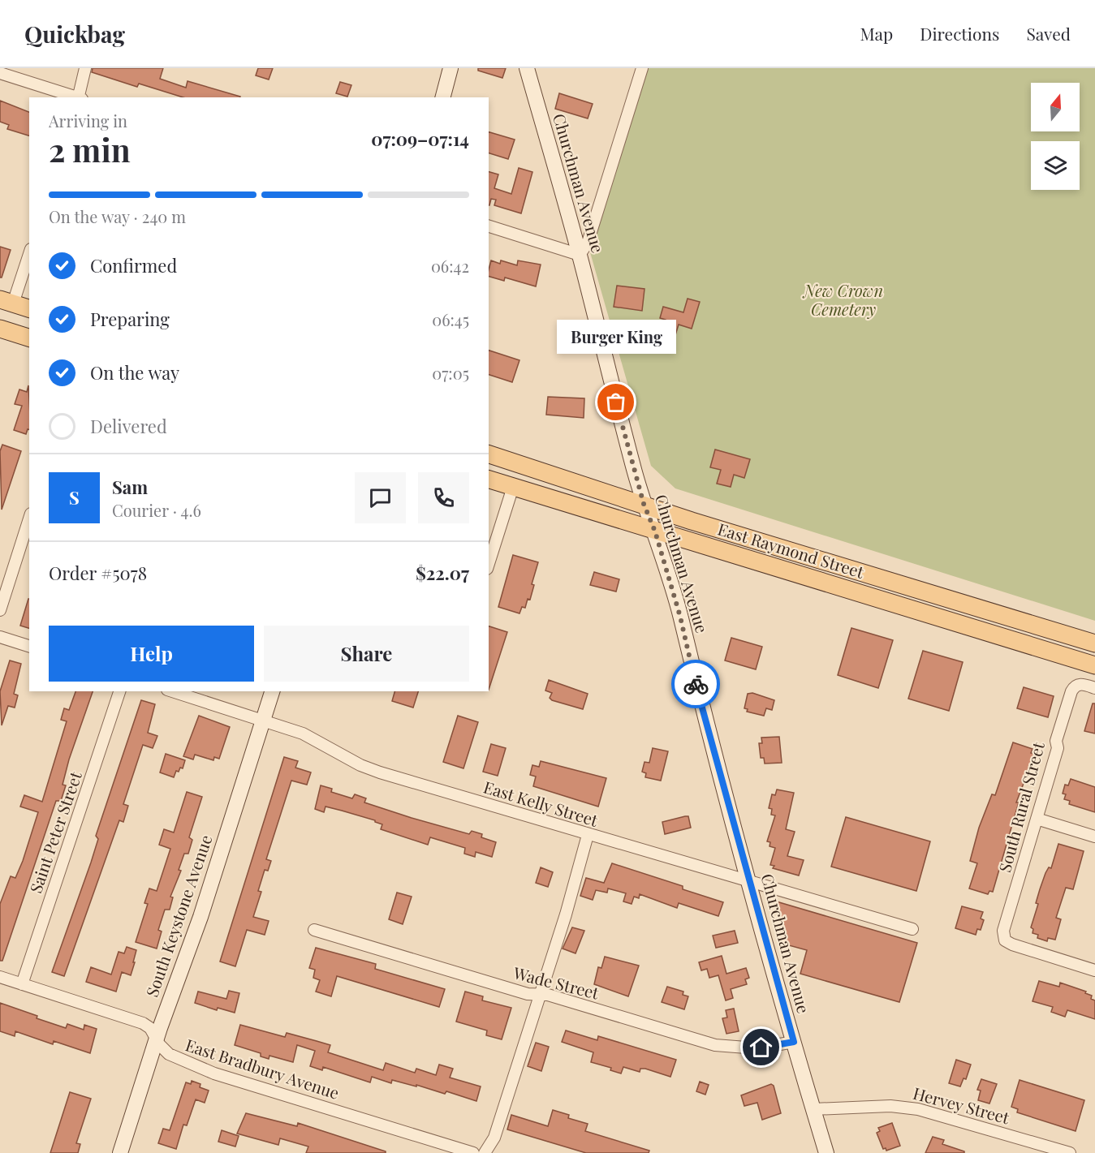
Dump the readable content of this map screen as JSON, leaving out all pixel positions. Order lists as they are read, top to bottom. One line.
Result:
{"streets":{"main road":["Churchman Avenue","East Raymond Street","South Keystone Avenue"],"street":["East Kelly Street","South Rural Street","Saint Peter Street","Wade Street","East Bradbury Avenue","Hervey Street"]},"crossings":[["Churchman Avenue","East Raymond Street"],["Churchman Avenue","East Kelly Street"],["Churchman Avenue","Wade Street"],["Churchman Avenue","Hervey Street"],["East Kelly Street","South Keystone Avenue"],["Saint Peter Street","East Bradbury Avenue"],["South Keystone Avenue","East Bradbury Avenue"]],"parks":["New Crown Cemetery"],"places":["Burger King"],"north":"top","page":{"header":"Quickbag","nav":["Map","Directions","Saved"],"heading":["2 min","Arriving in","07:09–07:14"],"panel":["Sam","Courier · 4.6","Order #5078","$22.07"],"bar":"On the way · 240 m","list":[["Confirmed","06:42"],["Preparing","06:45"],["On the way","07:05"],"Delivered"],"bubble":"Burger King","round":"S","buttons":["Help","Share"]}}
